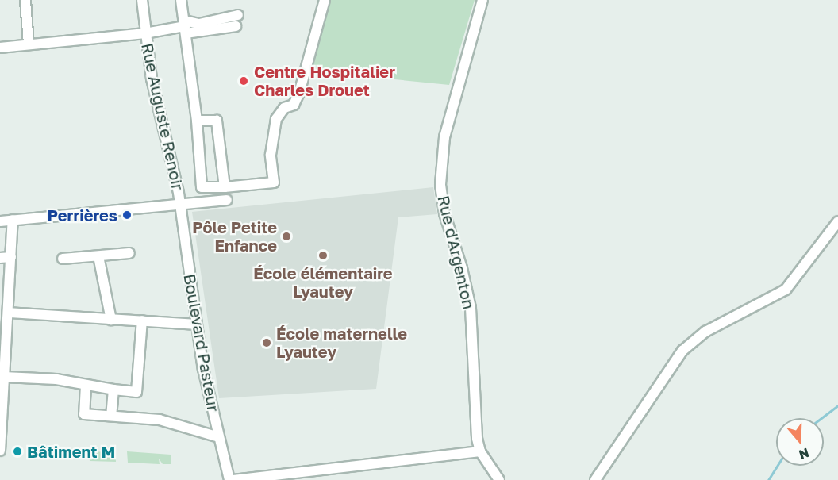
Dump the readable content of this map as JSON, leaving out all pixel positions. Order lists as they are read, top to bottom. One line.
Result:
{"streets":{"street":["Rue Auguste Renoir","Rue d'Argenton","Boulevard Pasteur"]},"crossings":[["Rue Auguste Renoir","Boulevard Pasteur"]],"places":["Centre Hospitalier Charles Drouet","Perrières","Pôle Petite Enfance","École élémentaire Lyautey","École maternelle Lyautey","Bâtiment M"],"north":"bottom"}
